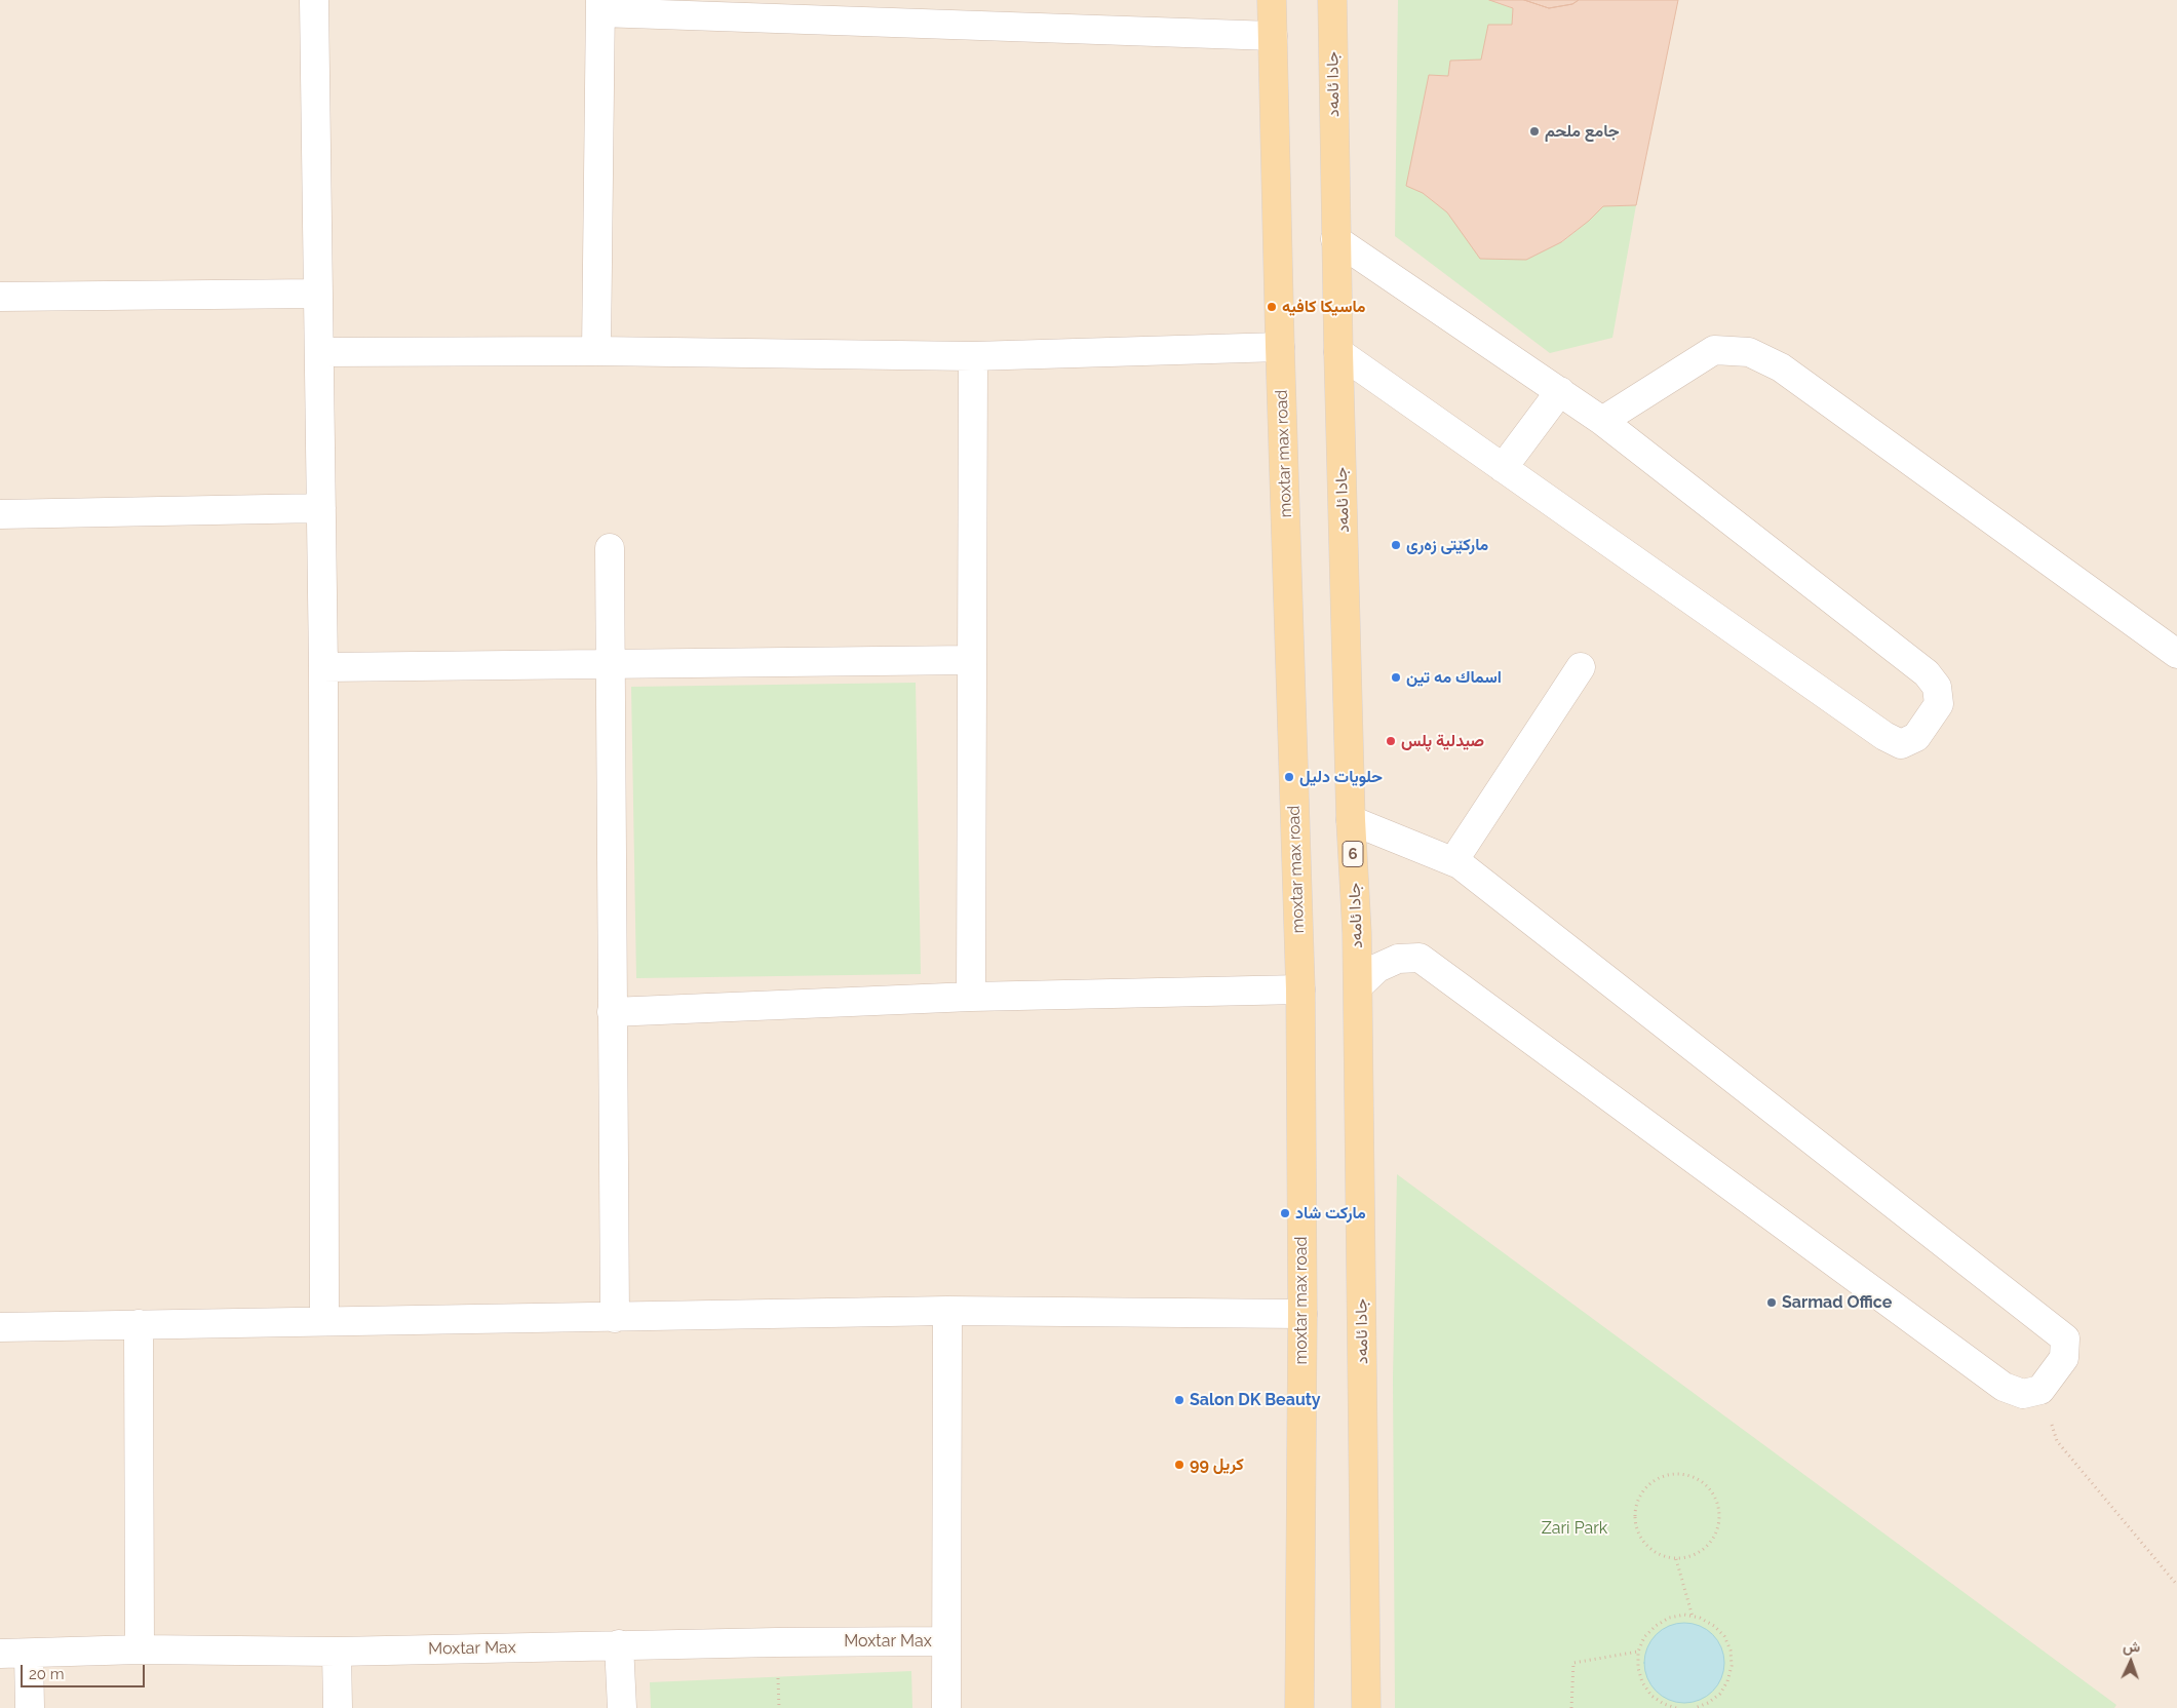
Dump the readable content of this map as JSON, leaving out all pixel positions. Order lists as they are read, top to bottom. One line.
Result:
{"streets":{"main road":["جادا ئامەد","moxtar max road","6"],"street":["Moxtar Max"]},"parks":["Zari Park"],"places":["جامع ملحم","ماسيكا كافيه","مارکێتی زەری","اسماك مه تين","صيدلية پلس","حلويات دليل","ماركت شاد","Sarmad Office","Salon DK Beauty","99 كريل"],"scale_bar":"20 m","north":"top"}
